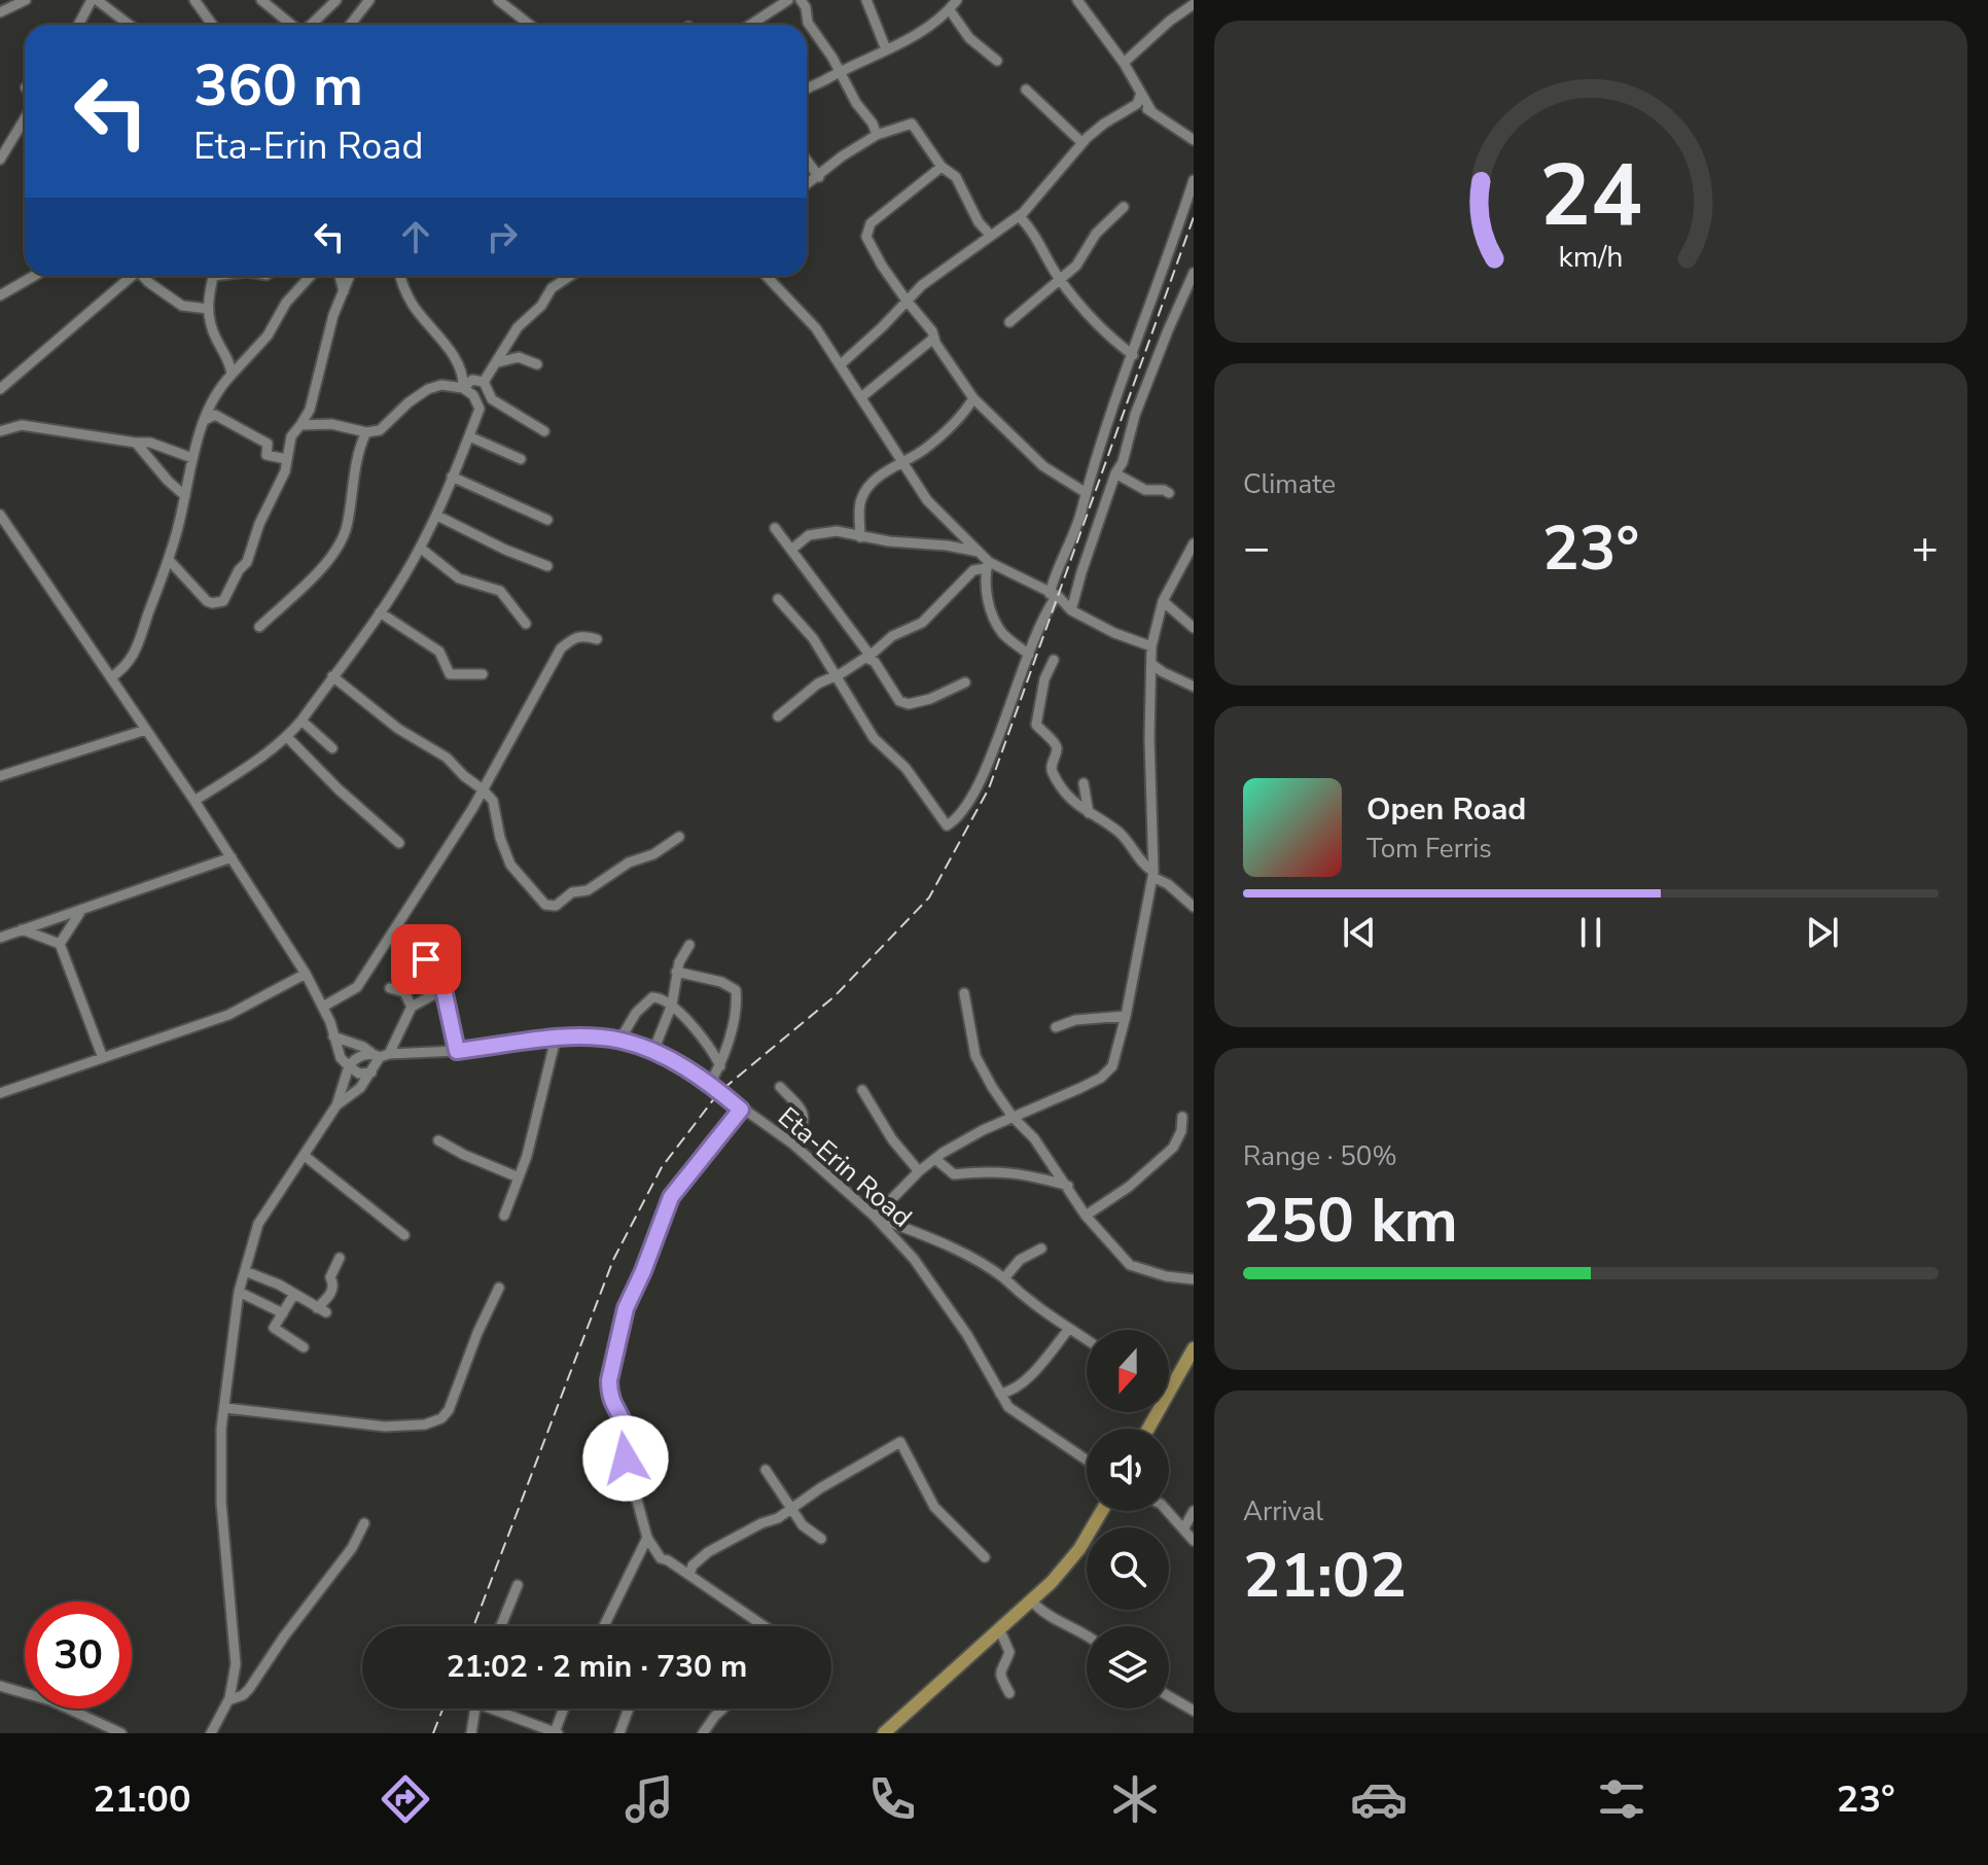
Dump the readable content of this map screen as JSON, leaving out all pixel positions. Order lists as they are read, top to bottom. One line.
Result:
{"streets":{"street":["Eta-Erin Road"]},"north":"bottom","page":{"turn":["360 m","Eta-Erin Road"],"tile":["Climate",["Range · 50%","250 km"],["Arrival","21:02"]],"heat":["−","23°","+"],"song":["Open Road","Tom Ferris"],"limit":"30","trip":"21:02 · 2 min · 730 m","tabs":["21:00","23°"],"gauge":["24","km/h"]}}
